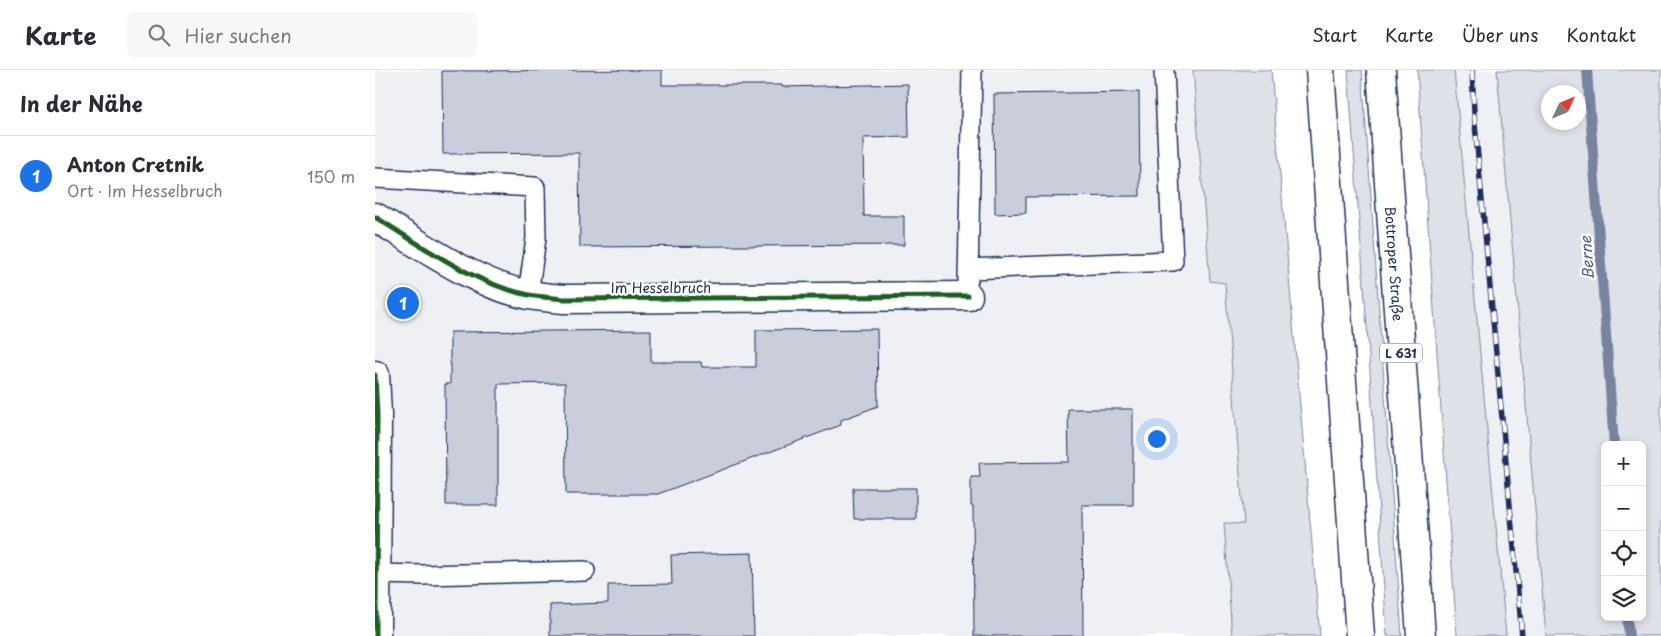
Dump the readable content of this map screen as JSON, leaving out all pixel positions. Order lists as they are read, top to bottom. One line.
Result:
{"streets":{"main road":["Bottroper Straße","Im Hesselbruch","L 631"]},"water":["Berne"],"north":"top right","page":{"header":"Karte","search":"Hier suchen","nav":["Start","Karte","Über uns","Kontakt"],"heading":"In der Nähe","list":[{"mark":"1","name":"Anton Cretnik","note":"Ort · Im Hesselbruch","value":"150 m"}],"pins":"1","map_buttons":["+","−"]}}
